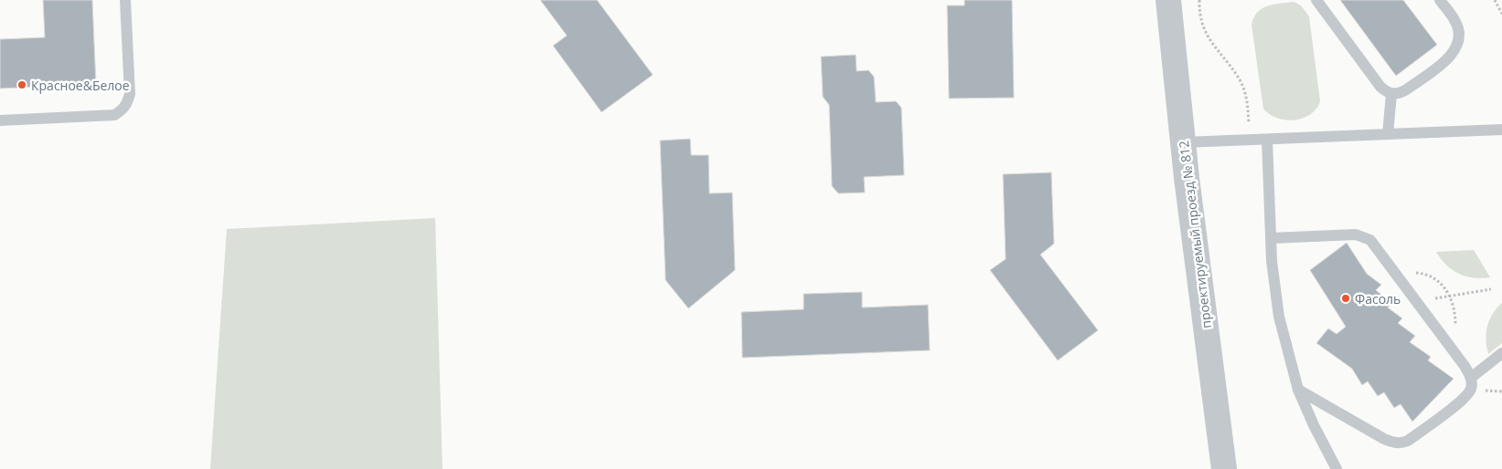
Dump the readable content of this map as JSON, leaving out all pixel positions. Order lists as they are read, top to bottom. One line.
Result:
{"streets":{"street":["проектируемый проезд № 812"]},"places":["Красное&Белое","Фасоль"]}
